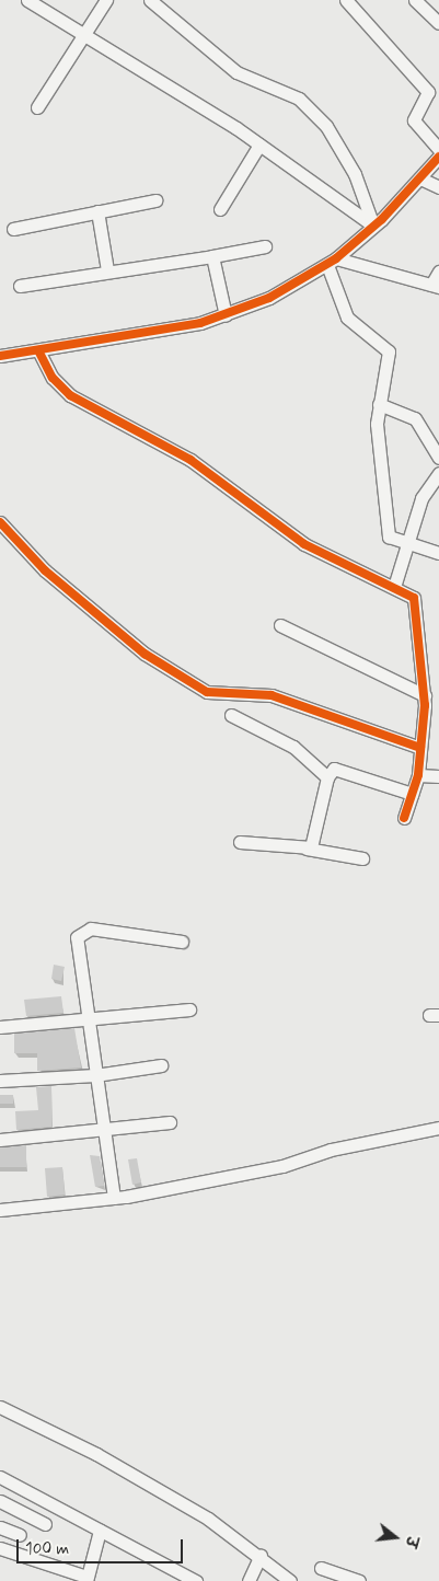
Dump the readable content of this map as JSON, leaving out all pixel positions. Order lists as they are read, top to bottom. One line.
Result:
{"scale_bar":"100 m","north":"right"}
